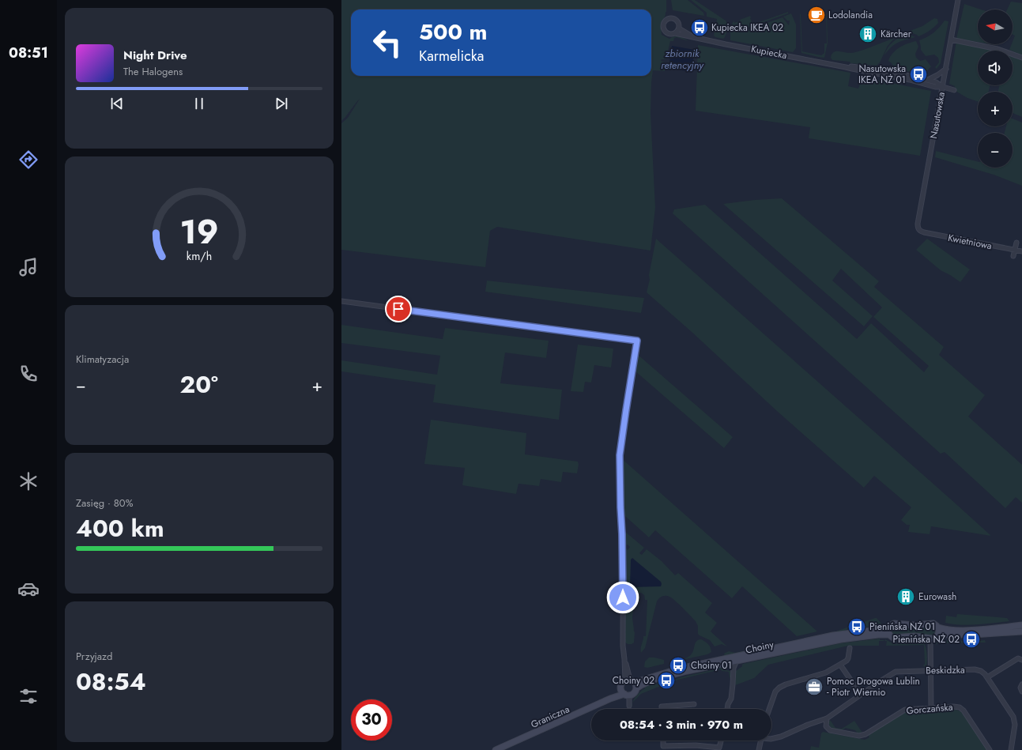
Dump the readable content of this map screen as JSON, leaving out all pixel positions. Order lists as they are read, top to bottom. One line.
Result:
{"streets":{"street":["Kupiecka","Nasutowska","Kwietniowa","Choiny","Beskidzka","Gorczańska","Graniczna"]},"crossings":[["Kupiecka","Nasutowska"],["Nasutowska","Kwietniowa"],["Choiny","Graniczna"],["Beskidzka","Gorczańska"]],"water":["zbiornik retencyjny"],"places":{"cafe":["Lodolandia"],"bus stop":["Kupiecka IKEA 02","Nasutowska IKEA NŻ 01","Pienińska NŻ 01","Pienińska NŻ 02","Choiny 01","Choiny 02"],"building":["Kärcher","Eurowash"],"office":["Pomoc Drogowa Lublin - Piotr Wiernio"]},"north":"left","page":{"tabs":"08:51","map_buttons":["+","−"],"turn":["500 m","Karmelicka"],"song":["Night Drive","The Halogens"],"tile":["Klimatyzacja",["Zasięg · 80%","400 km"],["Przyjazd","08:54"]],"heat":["−","20°","+"],"limit":"30","trip":"08:54 · 3 min · 970 m","gauge":["19","km/h"]}}
